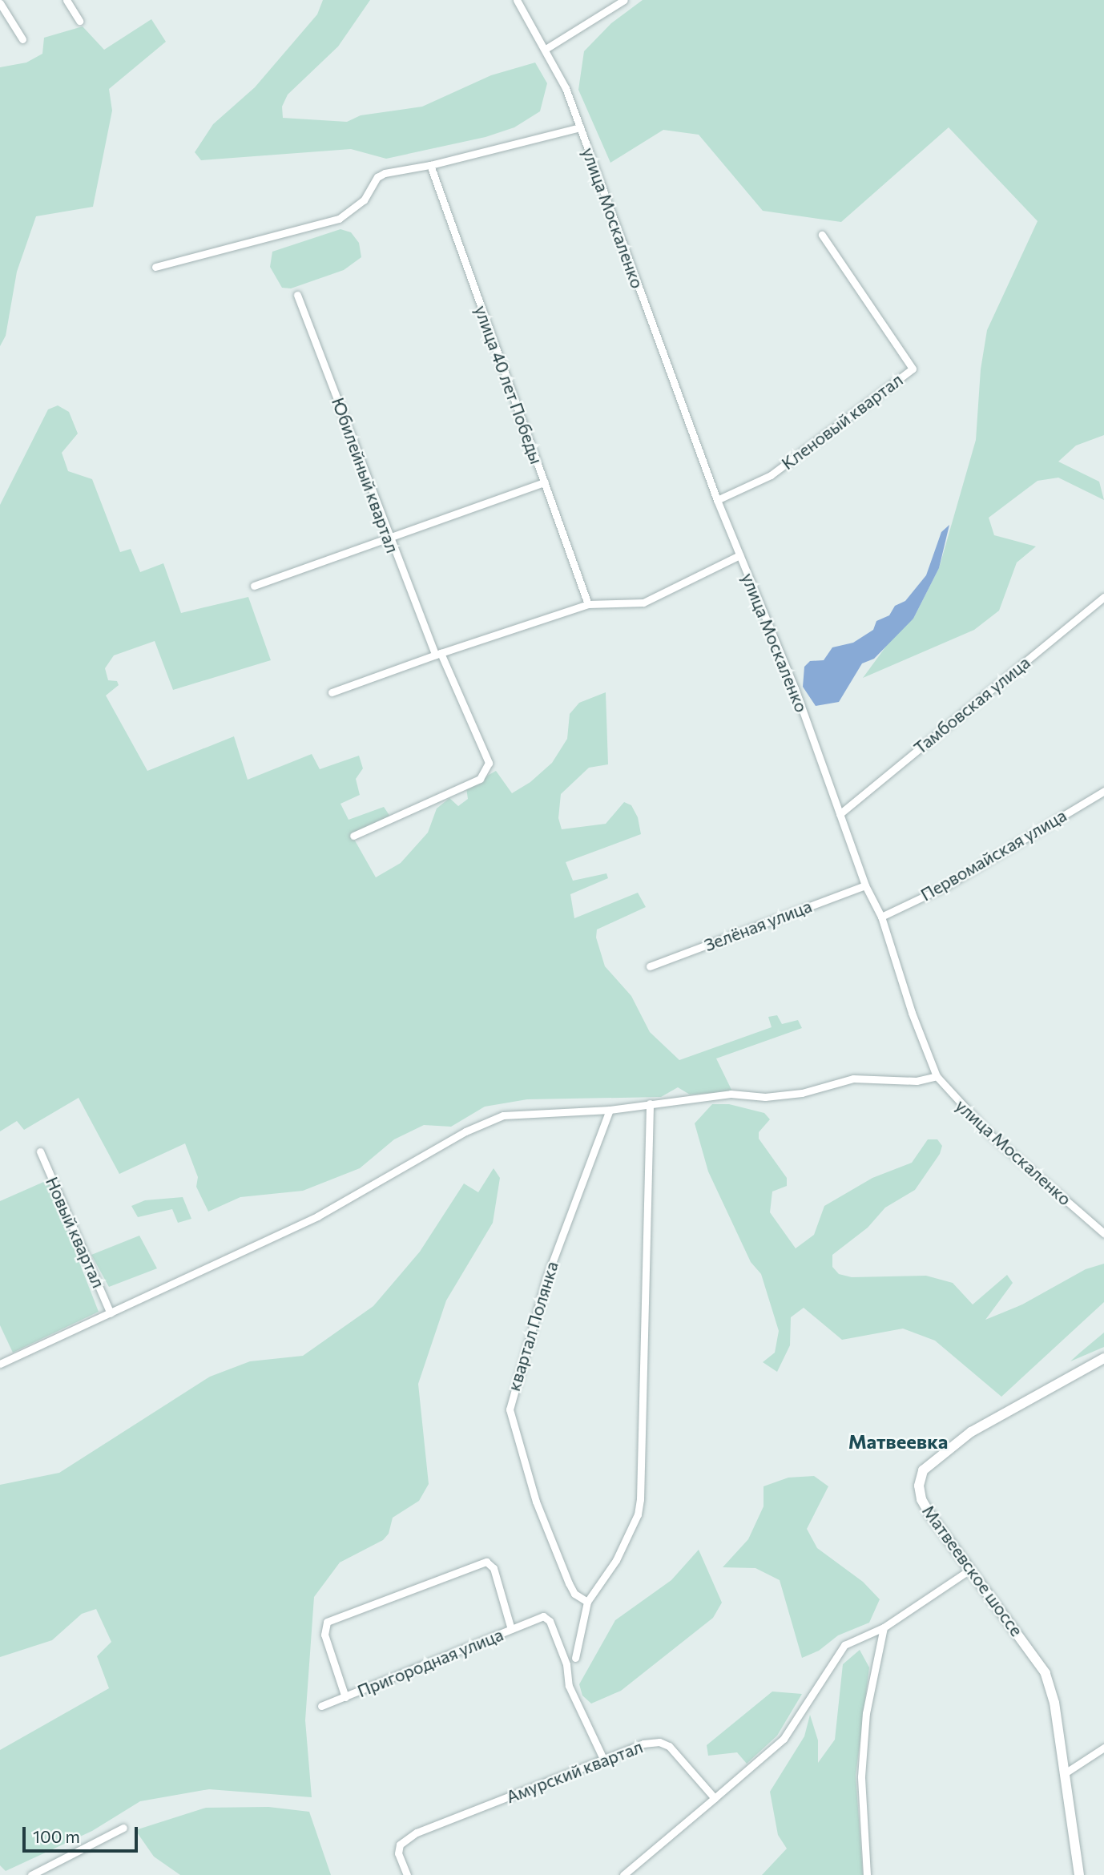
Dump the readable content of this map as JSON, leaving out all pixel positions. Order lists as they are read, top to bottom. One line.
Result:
{"streets":{"main road":["Матвеевское шоссе"],"street":["улица Москаленко","улица 40 лет Победы","Кленовый квартал","Юбилейный квартал","Тамбовская улица","Первомайская улица","Зелёная улица","Новый квартал","квартал Полянка","Пригородная улица","Амурский квартал"]},"crossings":[["улица Москаленко","Кленовый квартал"],["улица Москаленко","Тамбовская улица"],["улица Москаленко","Первомайская улица"],["улица Москаленко","Зелёная улица"],["Пригородная улица","Амурский квартал"]],"districts":["Матвеевка"],"scale_bar":"100 m"}
